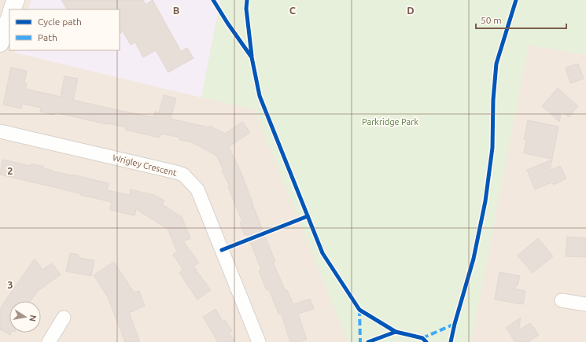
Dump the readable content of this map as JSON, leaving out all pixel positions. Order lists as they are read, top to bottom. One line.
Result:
{"streets":{"street":["Wrigley Crescent"]},"parks":["Parkridge Park"],"legend":["Cycle path","Path"],"scale_bar":"50 m","north":"right","grid":{"columns":["B","C","D"],"rows":["2","3"]}}
